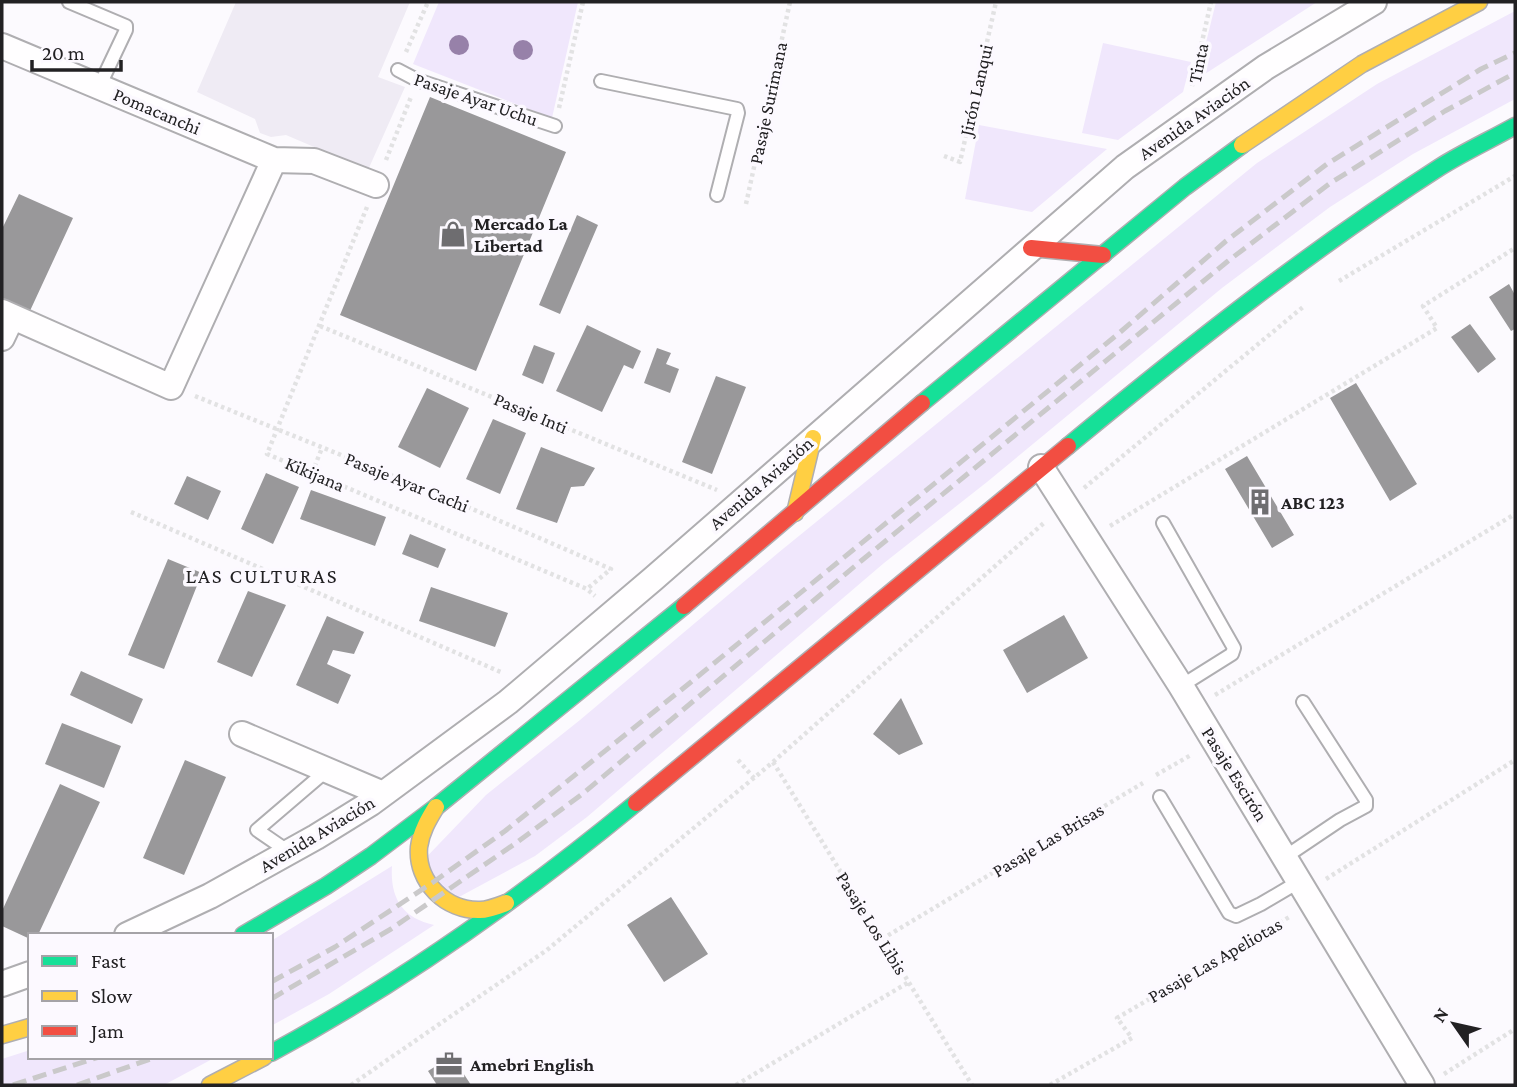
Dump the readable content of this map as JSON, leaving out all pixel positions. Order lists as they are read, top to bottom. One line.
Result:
{"streets":{"street":["Pomacanchi","Avenida Aviación","Pasaje Escirón"],"lane":["Pasaje Ayar Uchu"],"path":["Tinta","Jirón Lanqui","Pasaje Surimana","Pasaje Inti","Kikijana","Pasaje Ayar Cachi","Pasaje Las Brisas","Pasaje Los Libis","Pasaje Las Apeliotas"]},"crossings":[["Tinta","Avenida Aviación"],["Pasaje Ayar Uchu","Kikijana"],["Avenida Aviación","Pasaje Inti"],["Avenida Aviación","Kikijana"],["Pasaje Inti","Kikijana"],["Kikijana","Pasaje Ayar Cachi"],["Pasaje Escirón","Pasaje Las Brisas"],["Pasaje Escirón","Pasaje Las Apeliotas"],["Pasaje Las Brisas","Pasaje Los Libis"]],"districts":["LAS CULTURAS"],"places":{"shop":["Mercado La Libertad"],"building":["ABC 123"],"office":["Amebri English"]},"legend":["Fast","Slow","Jam"],"scale_bar":"20 m","north":"top left"}
